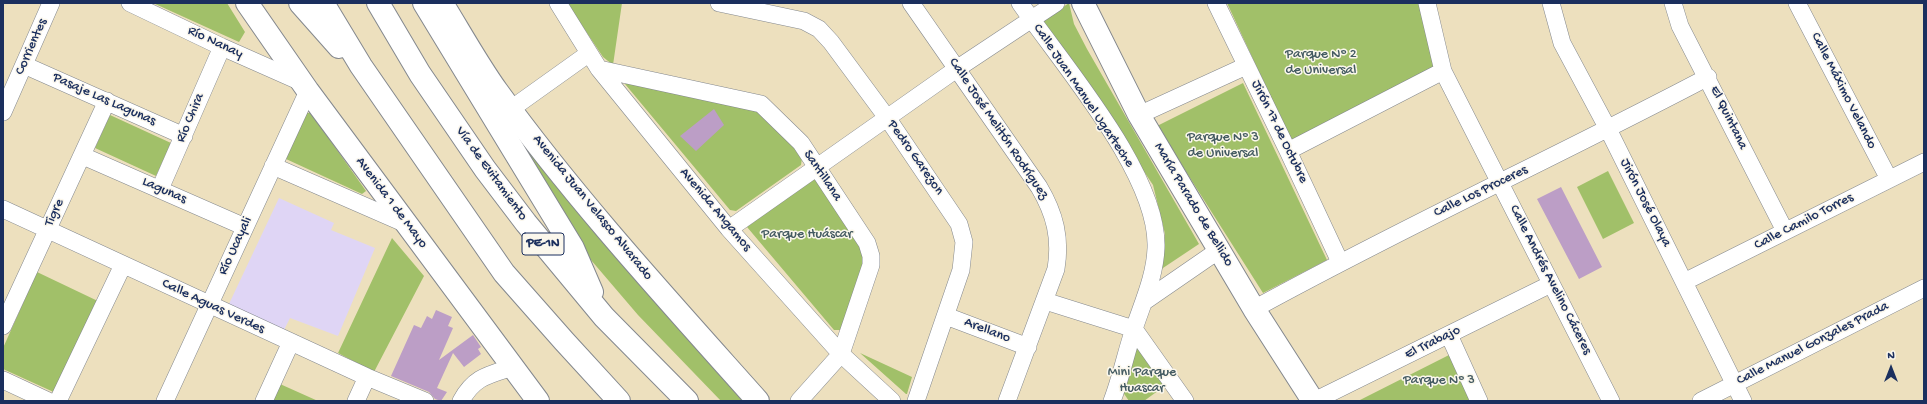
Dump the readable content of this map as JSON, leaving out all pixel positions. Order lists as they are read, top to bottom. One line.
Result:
{"streets":{"main road":["Vía de Evitamiento","Avenida 1 de Mayo","María Parado de Bellido","Avenida Juan Velasco Alvarado","PE-1N"],"street":["Río Nanay","Corrientes","Calle Máximo Velando","Calle Juan Manuel Ugarteche","Pasaje Las Lagunas","Río Chira","El Quintana","Calle José Melitón Rodríguez","Jirón 17 de Octubre","Pedro Garezon","Santillana","Lagunas","Calle Los Proceres","Jirón José Olaya","Avenida Angamos","Tigre","Calle Camilo Torres","Río Ucayali","Calle Andrés Avelino Cáceres","Calle Aguas Verdes","Arellano","El Trabajo","Calle Manuel Gonzales Prada"]},"crossings":[["Río Nanay","Río Chira"],["Río Nanay","Avenida 1 de Mayo"],["Río Nanay","Río Ucayali"],["Corrientes","Pasaje Las Lagunas"],["Calle Máximo Velando","Calle Camilo Torres"],["Pasaje Las Lagunas","Río Chira"],["Pasaje Las Lagunas","Tigre"],["Río Chira","Lagunas"],["El Quintana","Calle Los Proceres"],["El Quintana","Calle Camilo Torres"],["Calle José Melitón Rodríguez","Arellano"],["Jirón 17 de Octubre","Calle Los Proceres"],["Pedro Garezon","Arellano"],["Santillana","Avenida Angamos"],["Lagunas","Tigre"],["Lagunas","Río Ucayali"],["Calle Los Proceres","Jirón José Olaya"],["Calle Los Proceres","María Parado de Bellido"],["Calle Los Proceres","Calle Andrés Avelino Cáceres"],["Avenida 1 de Mayo","Río Ucayali"],["Jirón José Olaya","Calle Camilo Torres"],["Jirón José Olaya","Calle Manuel Gonzales Prada"],["María Parado de Bellido","El Trabajo"],["Tigre","Calle Aguas Verdes"],["Río Ucayali","Calle Aguas Verdes"],["Calle Andrés Avelino Cáceres","El Trabajo"]],"parks":["Parque Nº 2 de Universal","Parque Nº 3 de Universal","Parque Huáscar","Mini Parque Huascar","Parque Nº 3"],"north":"top"}
